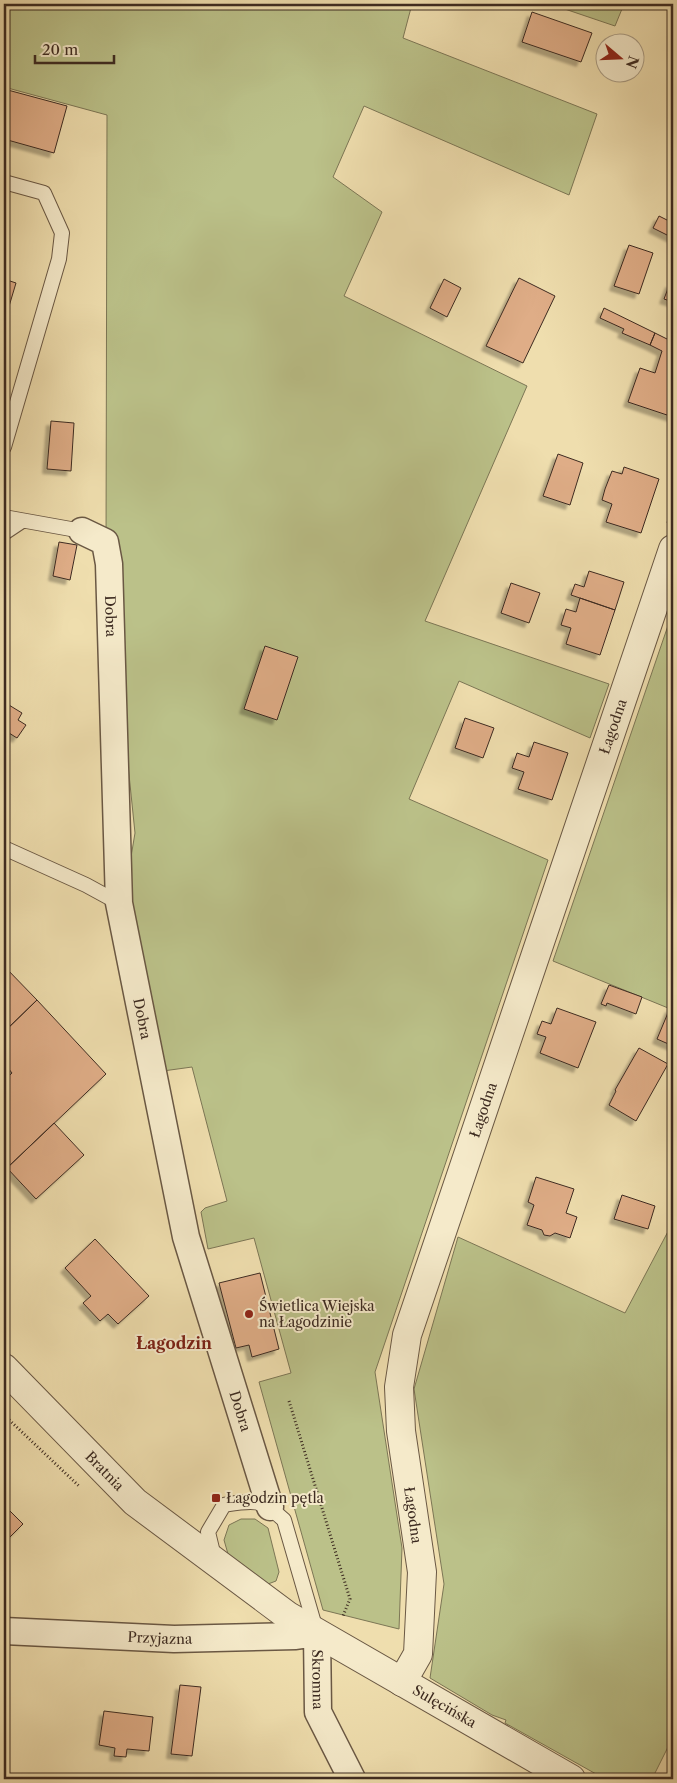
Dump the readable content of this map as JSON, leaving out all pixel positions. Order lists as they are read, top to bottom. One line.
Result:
{"streets":{"street":["Dobra","Łagodna","Bratnia","Przyjazna","Skromna","Sulęcińska"]},"crossings":[["Łagodna","Sulęcińska"],["Bratnia","Przyjazna"],["Bratnia","Skromna"],["Bratnia","Sulęcińska"],["Przyjazna","Skromna"],["Przyjazna","Sulęcińska"],["Skromna","Sulęcińska"]],"districts":["Łagodzin"],"places":{"other":["Świetlica Wiejska na Łagodzinie"],"transit":["Łagodzin pętla"]},"scale_bar":"20 m","north":"right"}
